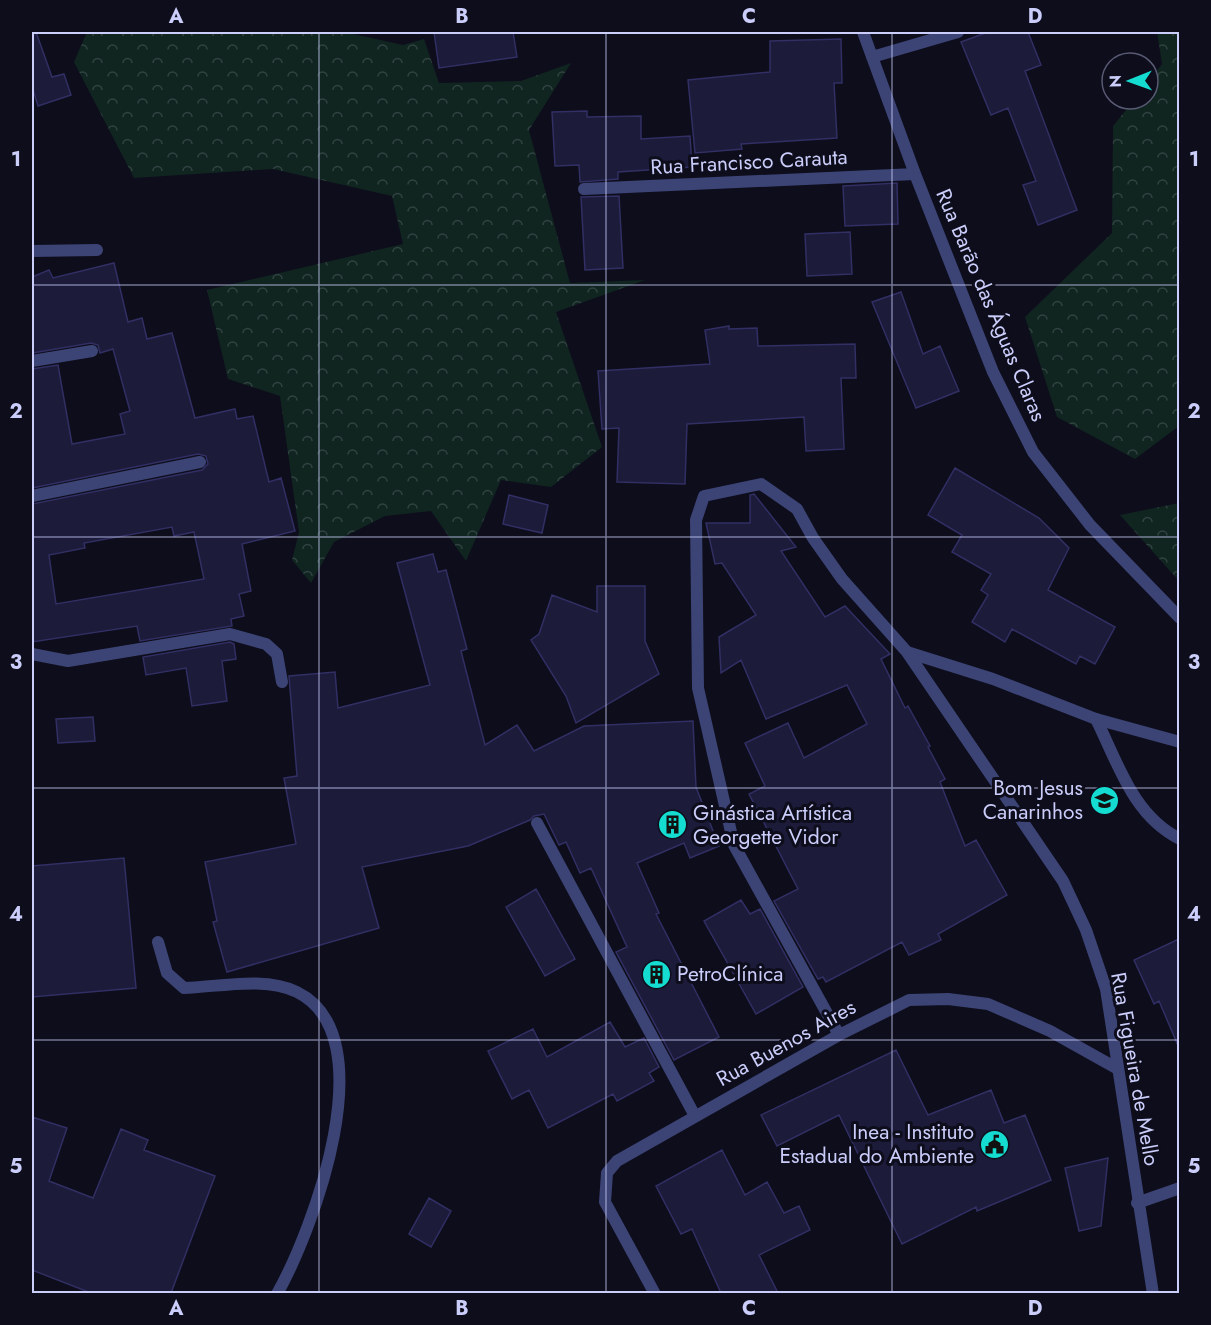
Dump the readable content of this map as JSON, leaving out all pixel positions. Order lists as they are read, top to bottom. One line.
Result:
{"streets":{"street":["Rua Francisco Carauta","Rua Barão das Águas Claras","Rua Buenos Aires","Rua Figueira de Mello"]},"crossings":[["Rua Francisco Carauta","Rua Barão das Águas Claras"],["Rua Buenos Aires","Rua Figueira de Mello"]],"places":{"school or university":["Bom Jesus Canarinhos"],"building":["Ginástica Artística Georgette Vidor","PetroClínica"],"public building":["Inea - Instituto Estadual do Ambiente"]},"north":"left","grid":{"columns":["A","B","C","D"],"rows":["1","2","3","4","5"]}}
